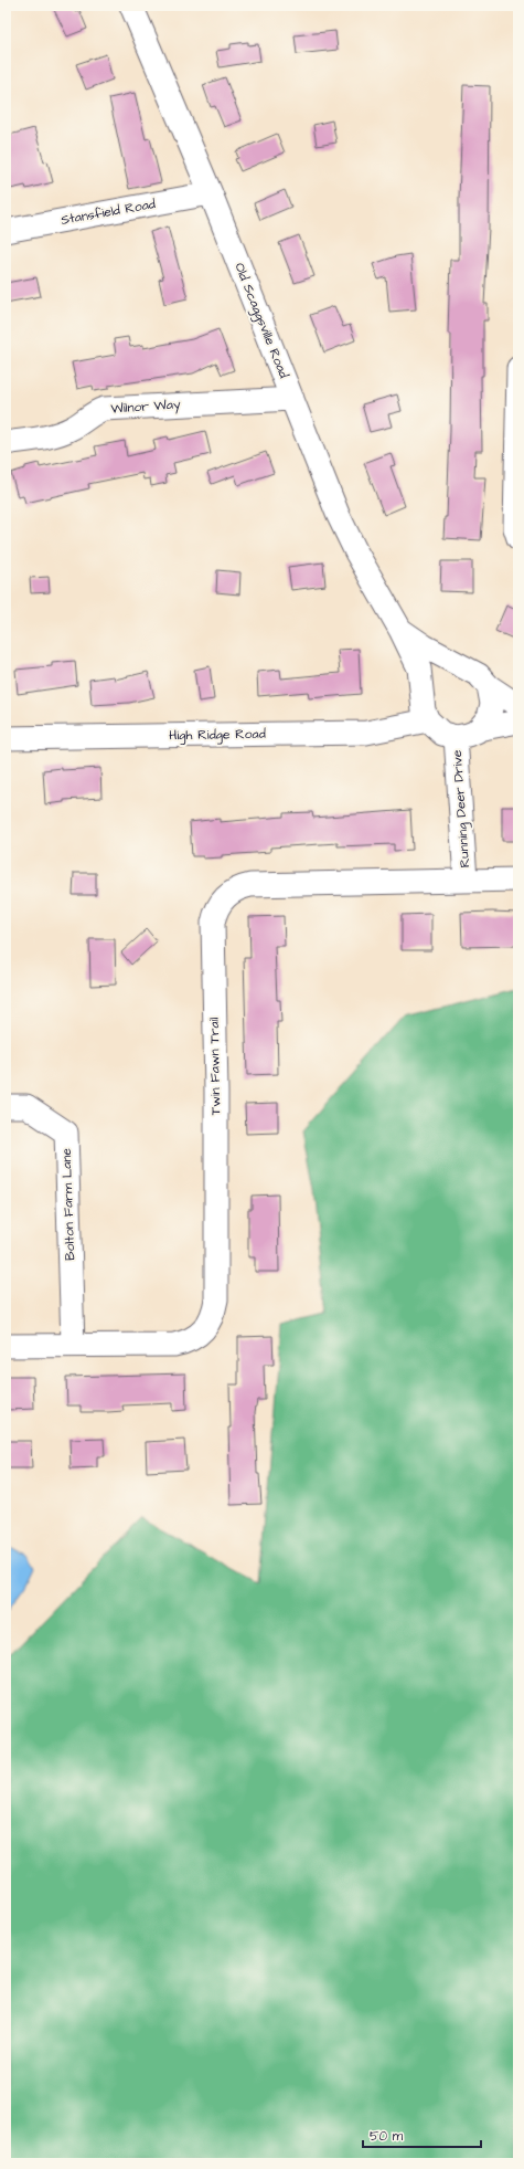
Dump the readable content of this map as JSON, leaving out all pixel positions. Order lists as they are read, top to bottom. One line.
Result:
{"streets":{"street":["Stansfield Road","Old Scaggsville Road","Wilnor Way","High Ridge Road","Running Deer Drive","Twin Fawn Trail","Bolton Farm Lane"]},"crossings":[["Stansfield Road","Old Scaggsville Road"],["Old Scaggsville Road","Wilnor Way"],["Old Scaggsville Road","High Ridge Road"],["Old Scaggsville Road","Running Deer Drive"],["High Ridge Road","Running Deer Drive"],["Running Deer Drive","Twin Fawn Trail"],["Twin Fawn Trail","Bolton Farm Lane"]],"scale_bar":"50 m"}
